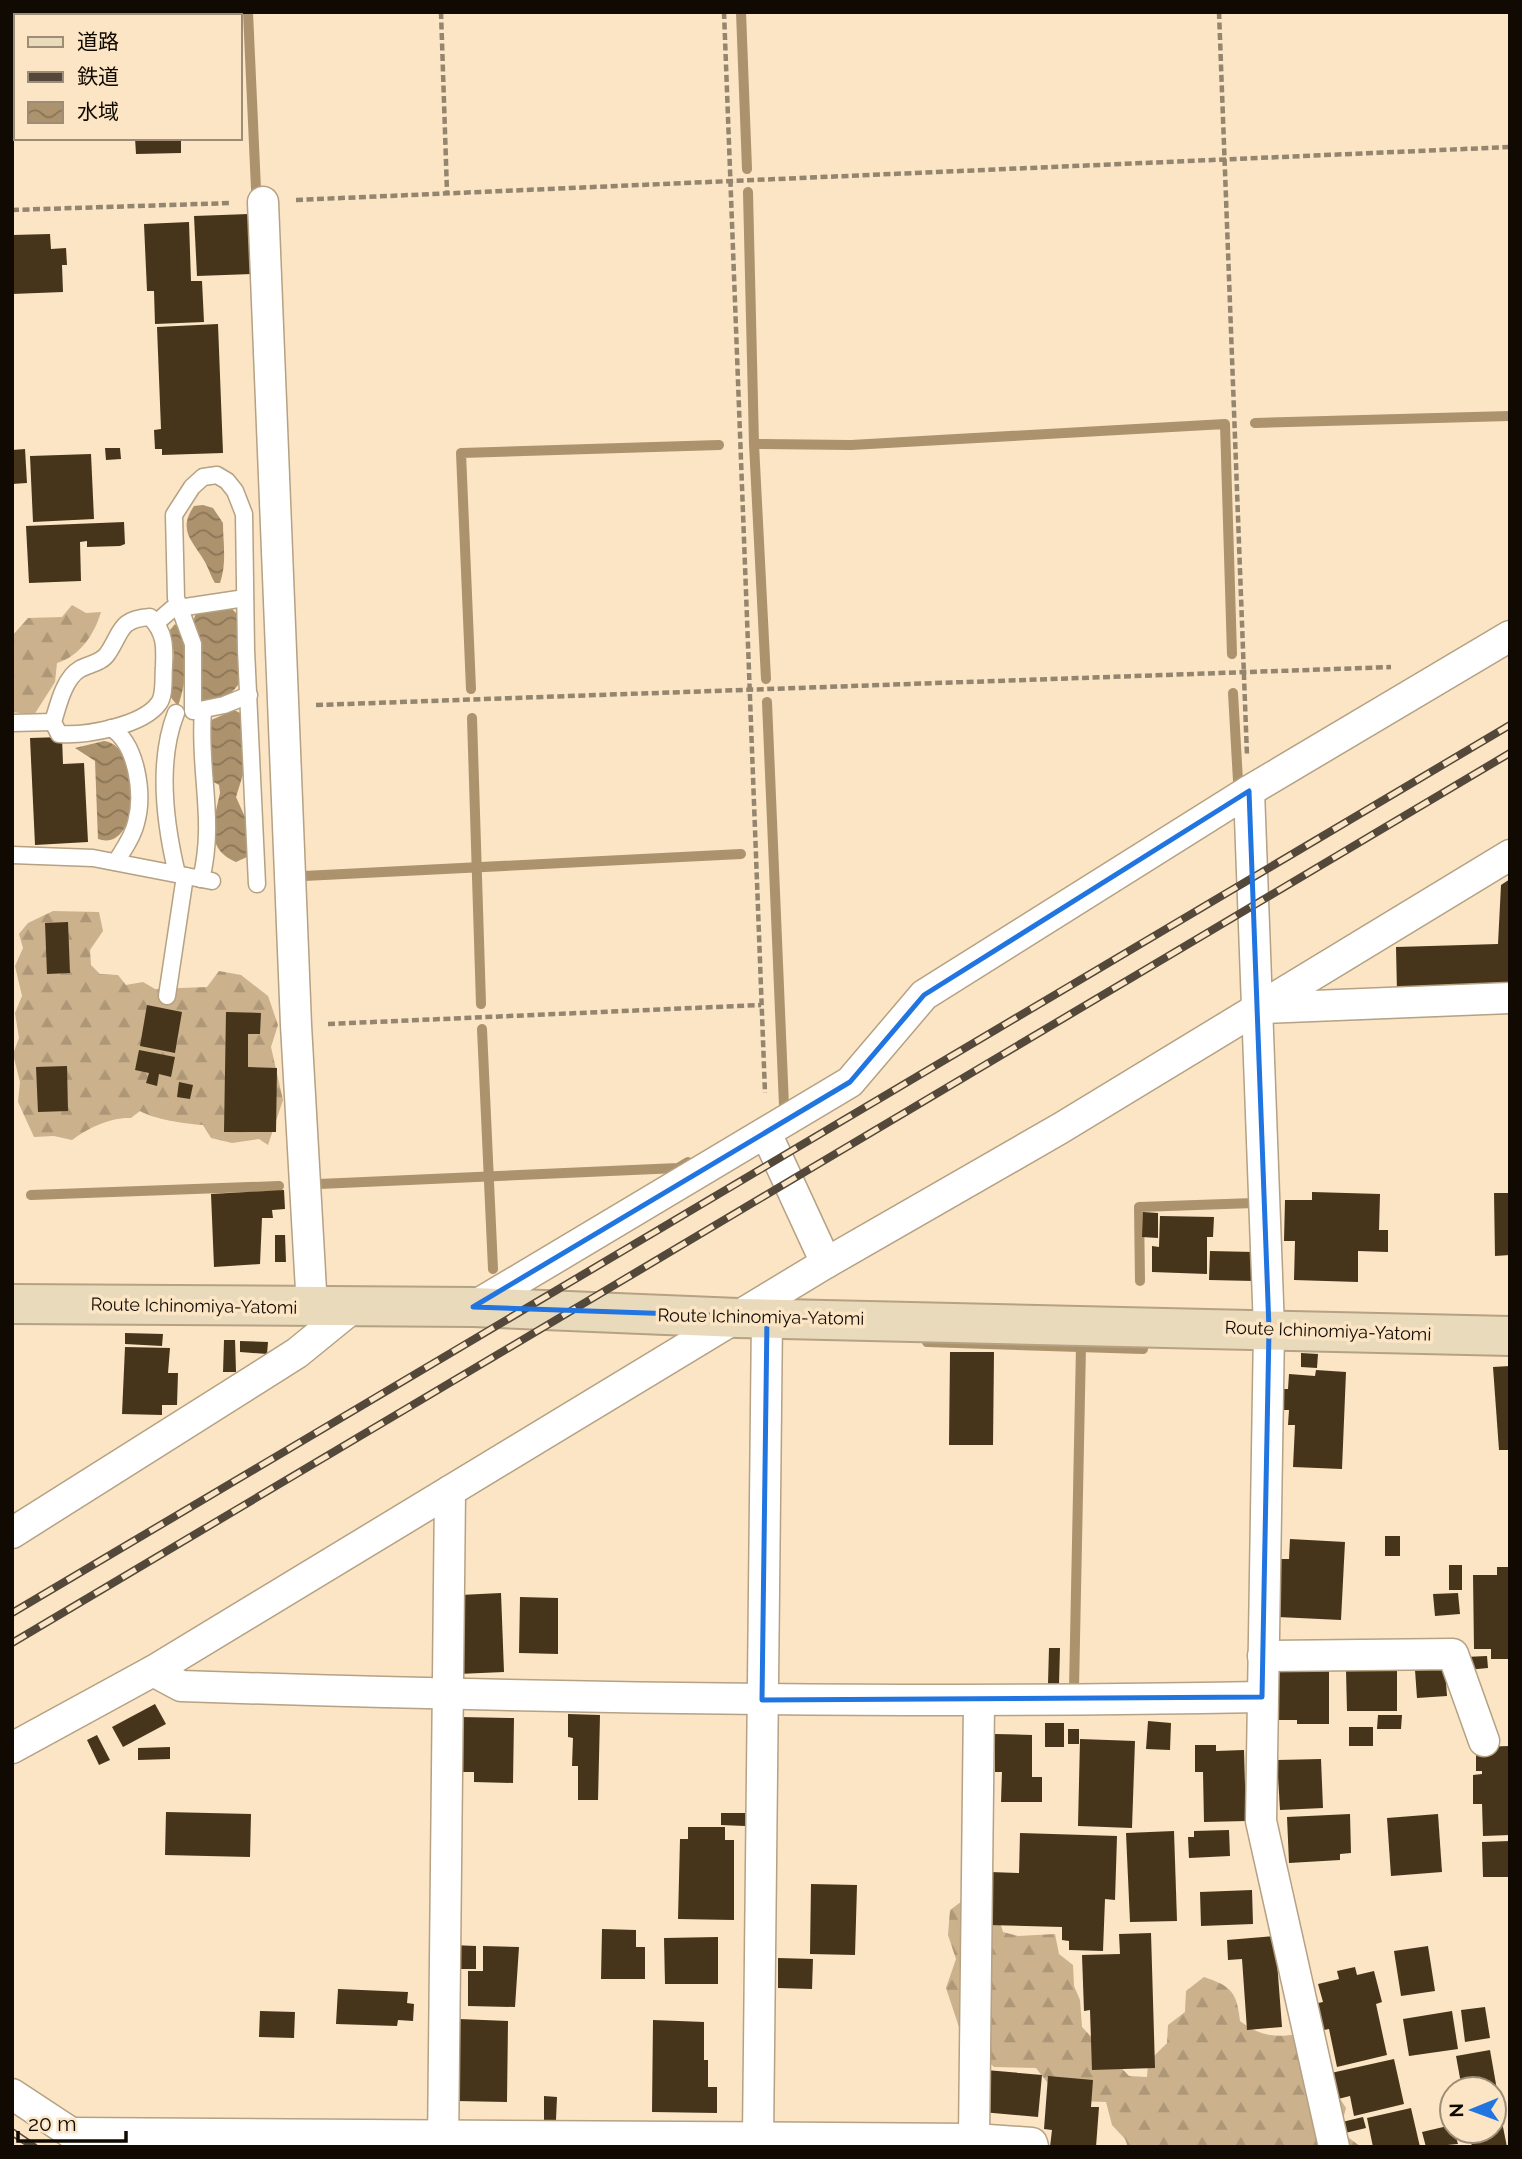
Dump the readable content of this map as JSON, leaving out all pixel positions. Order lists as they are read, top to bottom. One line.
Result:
{"streets":{"main road":["Route Ichinomiya-Yatomi"]},"legend":["道路","鉄道","水域"],"scale_bar":"20 m","north":"left"}
